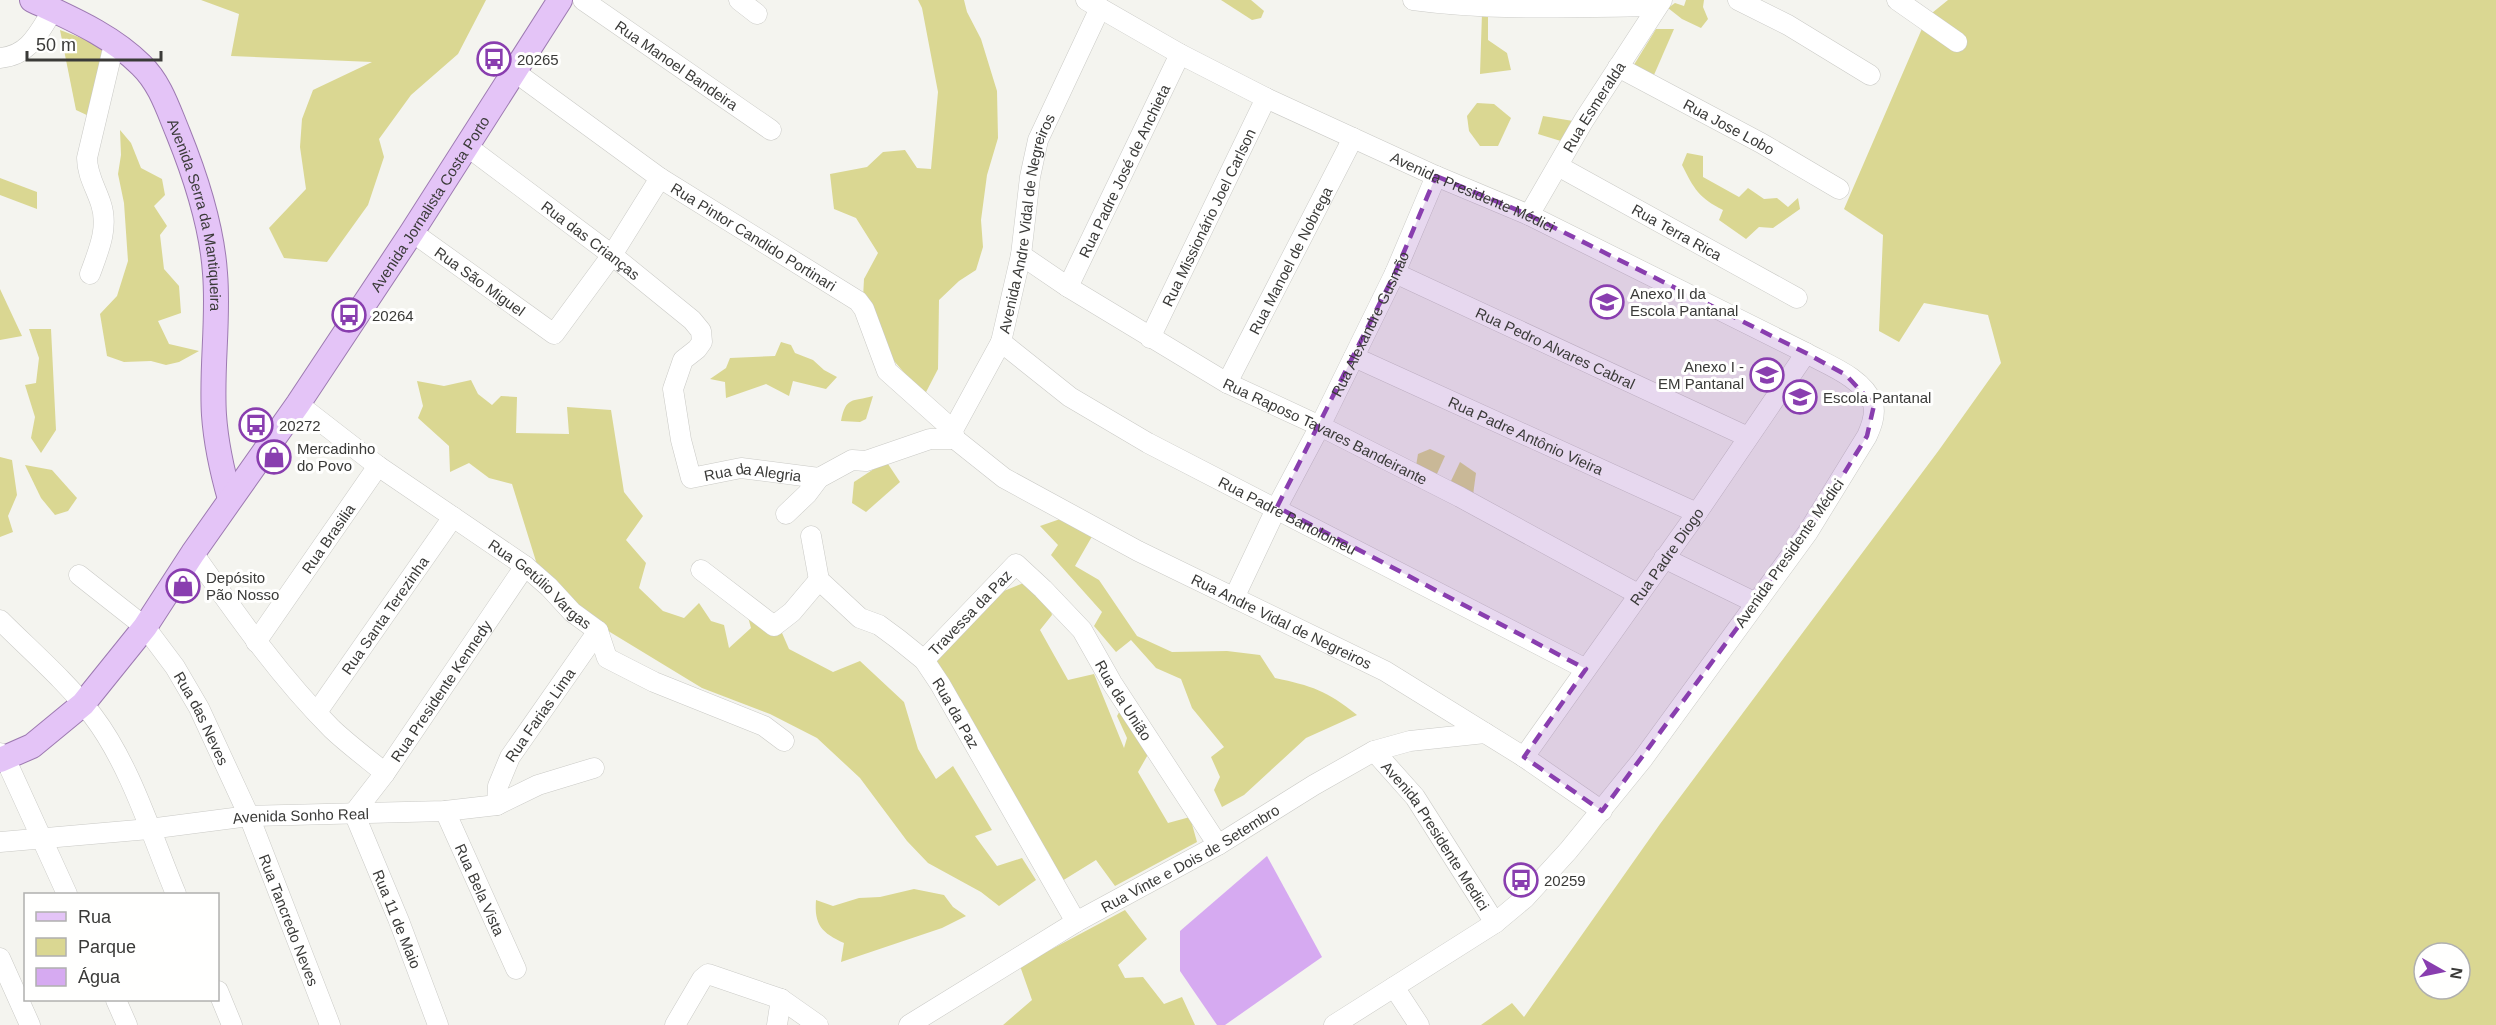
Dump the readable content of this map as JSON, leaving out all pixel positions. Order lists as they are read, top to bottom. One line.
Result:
{"streets":{"main road":["Avenida Jornalista Costa Porto","Avenida Serra da Mantiqueira"],"street":["Rua Manoel Bandeira","Rua Esmeralda","Rua Jose Lobo","Rua Padre José de Anchieta","Avenida Presidente Médici","Rua Missionário Joel Carlson","Avenida Andre Vidal de Negreiros","Rua Terra Rica","Rua Pintor Candido Portinari","Rua das Crianças","Rua Manoel de Nobrega","Rua São Miguel","Rua Alexandre Gusmão","Rua Pedro Alvares Cabral","Rua Raposo Tavares Bandeirante","Rua Padre Antônio Vieira","Rua da Alegria","Rua Padre Bartolomeu","Rua Brasilia","Rua Padre Diogo","Rua Getúlio Vargas","Travessa da Paz","Rua Santa Terezinha","Rua Andre Vidal de Negreiros","Rua Presidente Kennedy","Rua da União","Rua da Paz","Rua Farias Lima","Rua das Neves","Avenida Sonho Real","Avenida Presidente Medici","Rua Vinte e Dois de Setembro","Rua Bela Vista","Rua 11 de Maio","Rua Tancredo Neves"]},"crossings":[["Rua Esmeralda","Rua Jose Lobo"],["Rua Esmeralda","Avenida Presidente Médici"],["Rua Esmeralda","Rua Terra Rica"],["Rua Padre José de Anchieta","Avenida Presidente Médici"],["Rua Padre José de Anchieta","Rua Raposo Tavares Bandeirante"],["Avenida Presidente Médici","Rua Missionário Joel Carlson"],["Avenida Presidente Médici","Avenida Andre Vidal de Negreiros"],["Avenida Presidente Médici","Rua Manoel de Nobrega"],["Avenida Presidente Médici","Rua Alexandre Gusmão"],["Avenida Presidente Médici","Rua Padre Diogo"],["Avenida Presidente Médici","Rua Andre Vidal de Negreiros"],["Avenida Presidente Médici","Avenida Presidente Medici"],["Avenida Jornalista Costa Porto","Avenida Serra da Mantiqueira"],["Avenida Jornalista Costa Porto","Rua Pintor Candido Portinari"],["Avenida Jornalista Costa Porto","Rua das Crianças"],["Avenida Jornalista Costa Porto","Rua São Miguel"],["Avenida Jornalista Costa Porto","Rua Getúlio Vargas"],["Avenida Jornalista Costa Porto","Rua das Neves"],["Rua Missionário Joel Carlson","Rua Raposo Tavares Bandeirante"],["Avenida Andre Vidal de Negreiros","Rua Pintor Candido Portinari"],["Avenida Andre Vidal de Negreiros","Rua Raposo Tavares Bandeirante"],["Avenida Andre Vidal de Negreiros","Rua Padre Bartolomeu"],["Avenida Andre Vidal de Negreiros","Rua Andre Vidal de Negreiros"],["Rua Pintor Candido Portinari","Rua Andre Vidal de Negreiros"],["Rua das Crianças","Rua São Miguel"],["Rua das Crianças","Rua da Alegria"],["Rua Manoel de Nobrega","Rua Raposo Tavares Bandeirante"],["Rua Alexandre Gusmão","Rua Pedro Alvares Cabral"],["Rua Alexandre Gusmão","Rua Raposo Tavares Bandeirante"],["Rua Alexandre Gusmão","Rua Padre Antônio Vieira"],["Rua Alexandre Gusmão","Rua Padre Bartolomeu"],["Rua Alexandre Gusmão","Rua Andre Vidal de Negreiros"],["Rua Pedro Alvares Cabral","Rua Padre Diogo"],["Rua Raposo Tavares Bandeirante","Rua Padre Diogo"],["Rua Padre Antônio Vieira","Rua Padre Diogo"],["Rua Padre Bartolomeu","Rua Padre Diogo"],["Rua Brasilia","Rua Getúlio Vargas"],["Rua Padre Diogo","Rua Andre Vidal de Negreiros"],["Rua Getúlio Vargas","Rua Santa Terezinha"],["Rua Getúlio Vargas","Rua Presidente Kennedy"],["Rua Getúlio Vargas","Rua Farias Lima"],["Travessa da Paz","Rua da União"],["Travessa da Paz","Rua da Paz"],["Rua Andre Vidal de Negreiros","Rua Vinte e Dois de Setembro"],["Rua Presidente Kennedy","Avenida Sonho Real"],["Rua Presidente Kennedy","Rua 11 de Maio"],["Rua da União","Rua Vinte e Dois de Setembro"],["Rua da Paz","Rua Vinte e Dois de Setembro"],["Rua Farias Lima","Avenida Sonho Real"],["Rua das Neves","Avenida Sonho Real"],["Rua das Neves","Rua Tancredo Neves"],["Avenida Sonho Real","Rua Bela Vista"],["Avenida Sonho Real","Rua 11 de Maio"],["Avenida Sonho Real","Rua Tancredo Neves"],["Avenida Presidente Medici","Rua Vinte e Dois de Setembro"]],"places":{"bus stop":["20265","20264","20272","20259"],"school or university":["Anexo II da Escola Pantanal","Anexo I - EM Pantanal","Escola Pantanal"],"shop":["Mercadinho do Povo","Depósito Pão Nosso"]},"legend":["Rua","Parque","Água"],"scale_bar":"50 m","north":"right"}
